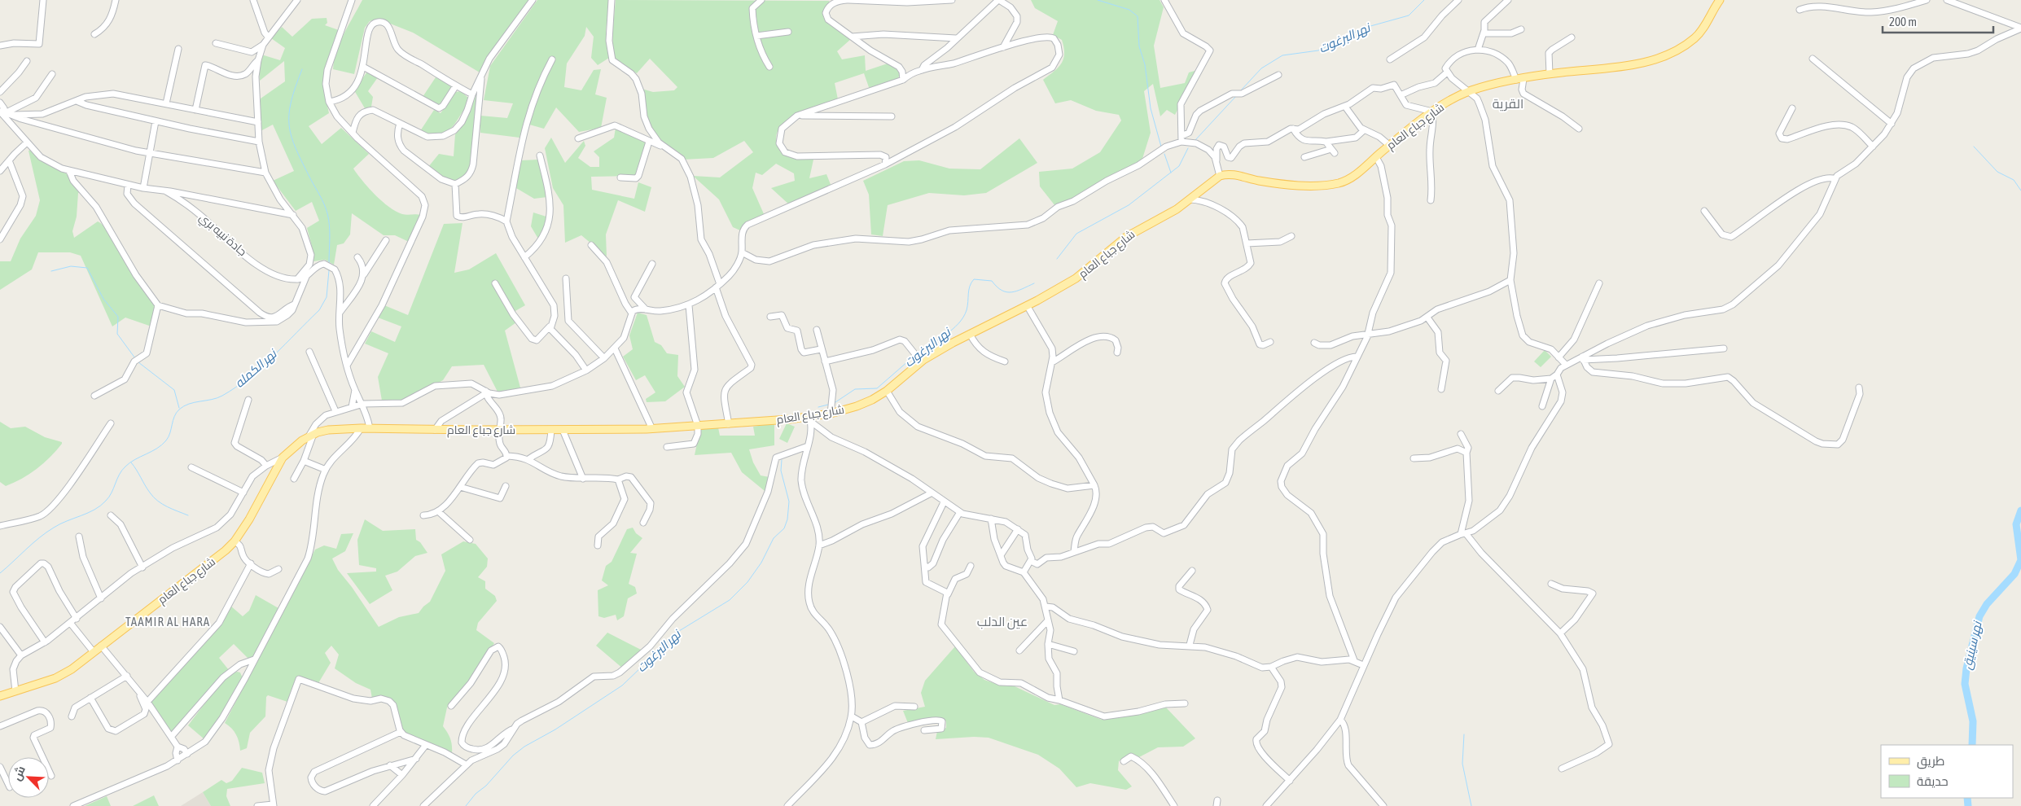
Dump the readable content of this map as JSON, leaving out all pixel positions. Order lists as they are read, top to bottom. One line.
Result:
{"streets":{"main road":["شارع جباع العام"],"street":["جادة نبيه بري"]},"districts":["القرية","عين الدلب","TAAMIR AL HARA"],"water":["نهر البرغوت","نهر الكمله","نهر سينيق"],"legend":["طريق","حديقة"],"scale_bar":"200 m","north":"top left"}
